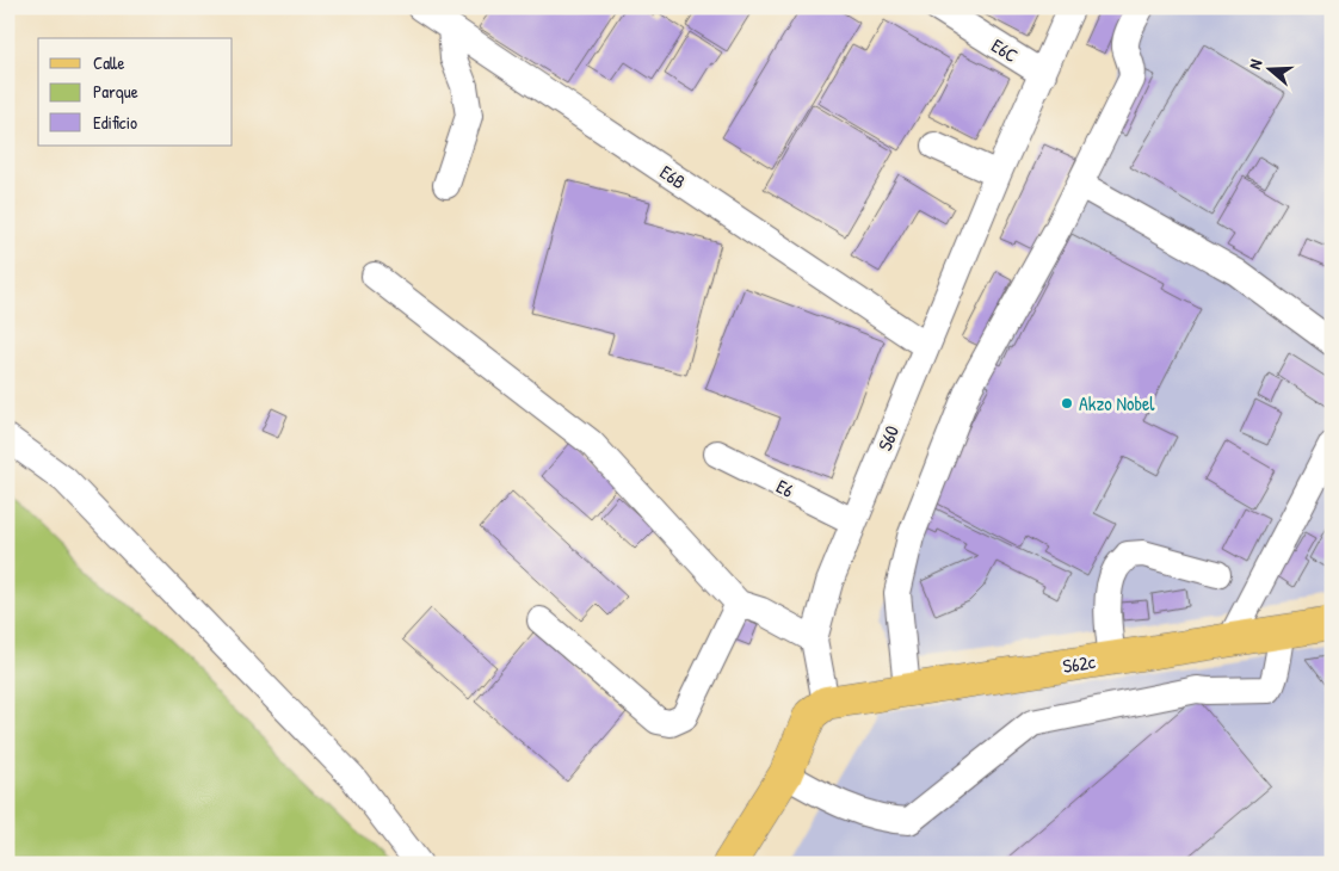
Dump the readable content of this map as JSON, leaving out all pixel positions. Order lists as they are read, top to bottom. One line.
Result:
{"streets":{"main road":["S62c"],"street":["E6C","E6B","S60","E6"]},"crossings":[["E6C","S60"],["E6B","S60"],["S60","E6"],["S60","S62c"]],"places":["Akzo Nobel"],"legend":["Calle","Parque","Edificio"],"north":"left"}
